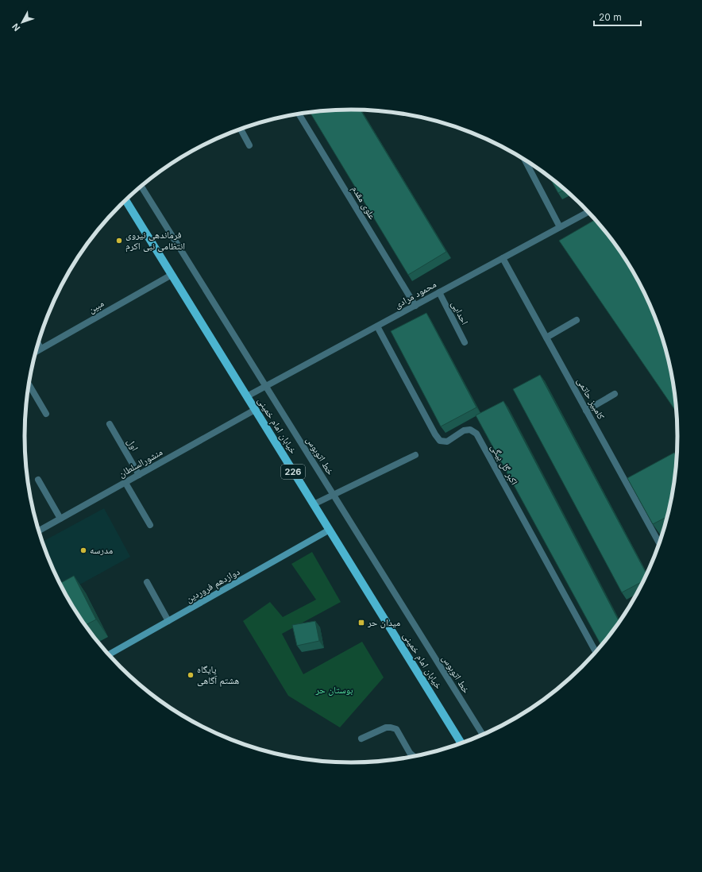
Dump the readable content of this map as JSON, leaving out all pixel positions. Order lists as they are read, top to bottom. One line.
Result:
{"streets":{"main road":["خیابان امام خمینی","226","دوازدهم فروردین"],"street":["علوی مقدم","محمود مرادی","مبین","احدایی","کامبیز حاتمی","اول","خط اتوبوس","منشورالسلطان","اکبر گل بیگی"]},"crossings":[["علوی مقدم","محمود مرادی"],["محمود مرادی","احدایی"],["محمود مرادی","کامبیز حاتمی"],["محمود مرادی","خیابان امام خمینی"],["محمود مرادی","خط اتوبوس"],["محمود مرادی","اکبر گل بیگی"],["مبین","خیابان امام خمینی"],["خیابان امام خمینی","منشورالسلطان"],["خیابان امام خمینی","دوازدهم فروردین"],["اول","منشورالسلطان"]],"parks":["بوستان حر"],"places":{"other":["فرماندهی نیروی انتظامی نبی اکرم","مدرسه","پایگاه هشتم آگاهی"],"transit":["میدان حر"]},"scale_bar":"20 m","north":"bottom left"}
